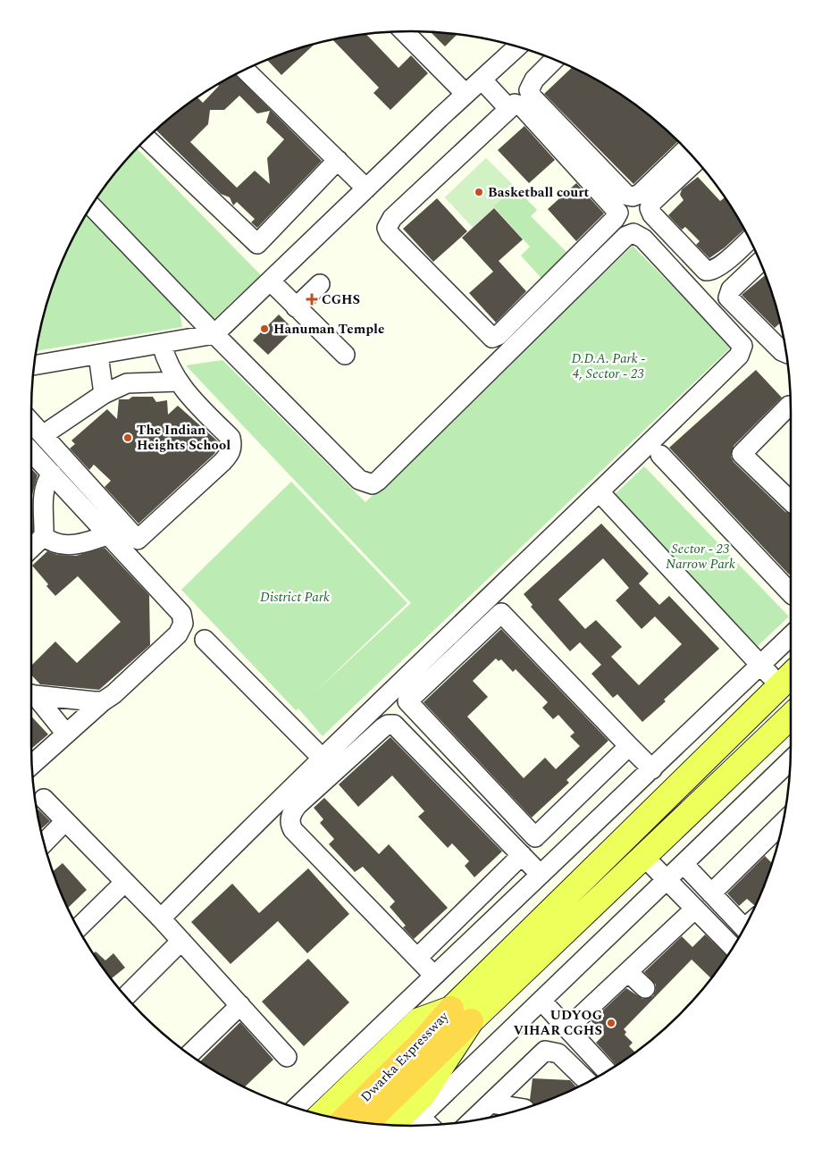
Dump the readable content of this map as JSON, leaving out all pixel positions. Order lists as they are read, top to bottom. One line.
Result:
{"streets":{"highway":["Dwarka Expressway"]},"parks":["D.D.A. Park - 4, Sector - 23","Sector - 23 Narrow Park","District Park"],"places":{"other":["Basketball court","Hanuman Temple","The Indian Heights School","UDYOG VIHAR CGHS"],"health":["CGHS"]}}
